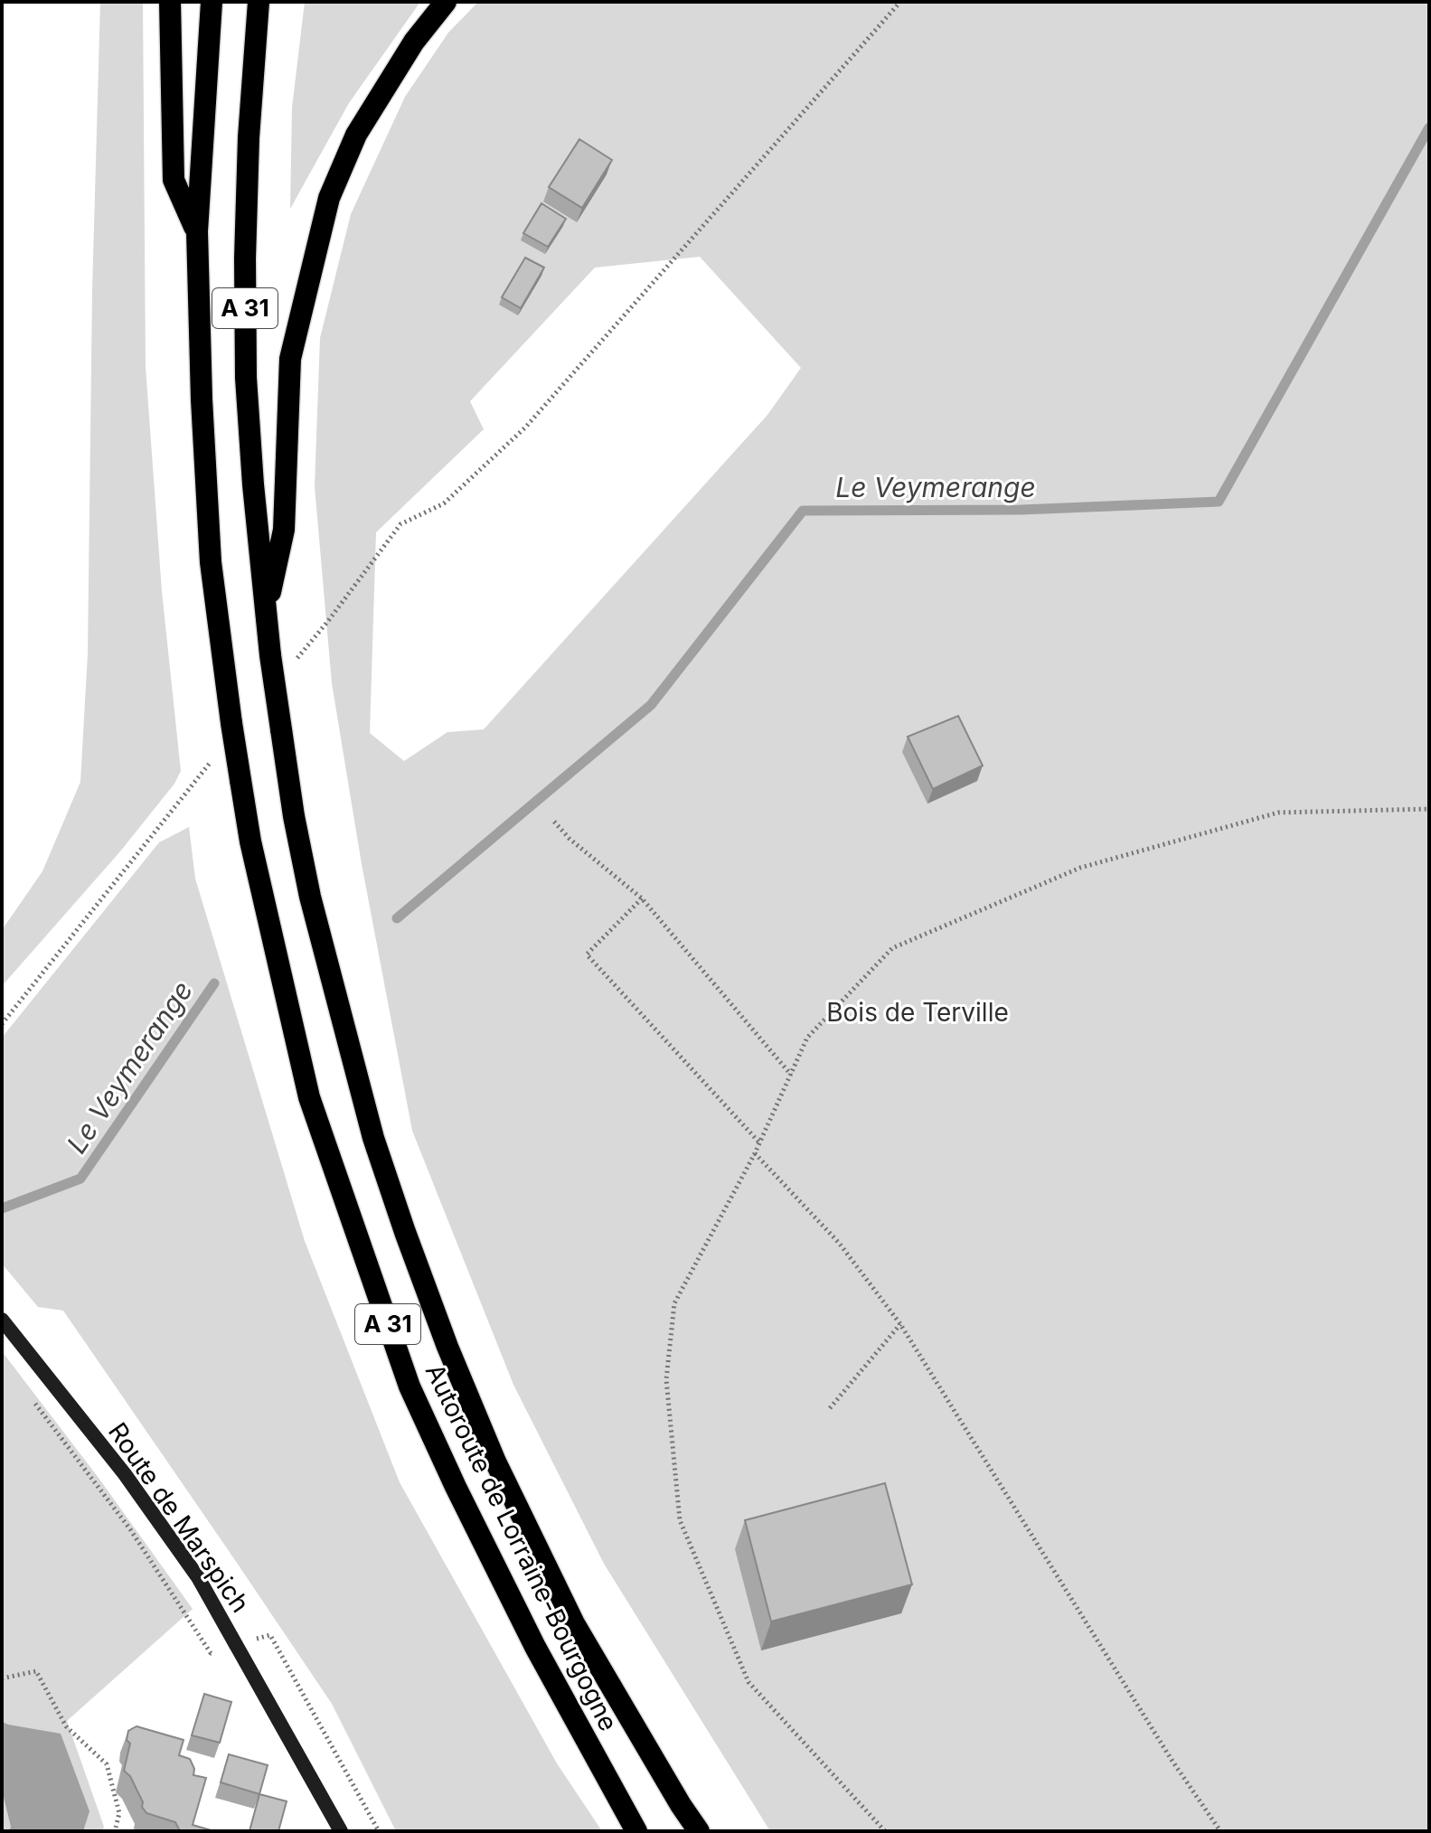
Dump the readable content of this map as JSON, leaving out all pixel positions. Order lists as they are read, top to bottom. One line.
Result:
{"streets":{"highway":["A 31","Autoroute de Lorraine-Bourgogne"],"main road":["Route de Marspich"]},"water":["Le Veymerange"],"parks":["Bois de Terville"]}
